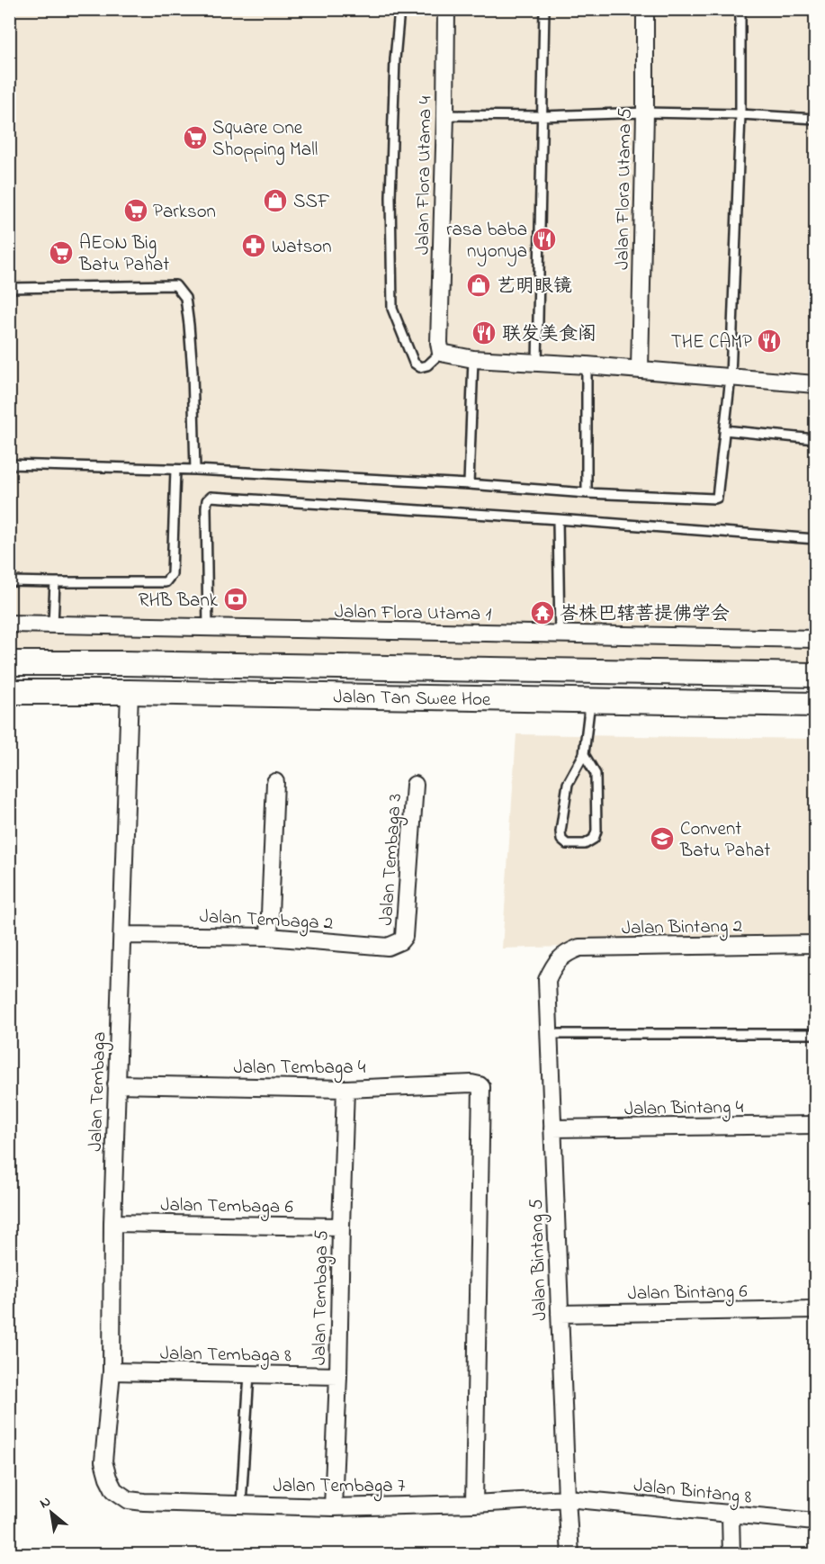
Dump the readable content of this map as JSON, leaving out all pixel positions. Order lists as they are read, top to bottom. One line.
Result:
{"streets":{"main road":["Jalan Tan Swee Hoe"],"street":["Jalan Flora Utama 4","Jalan Flora Utama 5","Jalan Flora Utama 1","Jalan Tembaga 3","Jalan Tembaga 2","Jalan Bintang 2","Jalan Tembaga 4","Jalan Tembaga","Jalan Bintang 4","Jalan Tembaga 6","Jalan Bintang 5","Jalan Bintang 6","Jalan Tembaga 5","Jalan Tembaga 8","Jalan Tembaga 7","Jalan Bintang 8"]},"crossings":[["Jalan Tan Swee Hoe","Jalan Tembaga"],["Jalan Tembaga 3","Jalan Tembaga 2"],["Jalan Tembaga 2","Jalan Tembaga"],["Jalan Bintang 2","Jalan Bintang 5"],["Jalan Tembaga 4","Jalan Tembaga"],["Jalan Tembaga 4","Jalan Tembaga 5"],["Jalan Tembaga 4","Jalan Tembaga 7"],["Jalan Tembaga","Jalan Tembaga 6"],["Jalan Tembaga","Jalan Tembaga 8"],["Jalan Tembaga","Jalan Tembaga 7"],["Jalan Bintang 4","Jalan Bintang 5"],["Jalan Tembaga 6","Jalan Tembaga 5"],["Jalan Bintang 5","Jalan Bintang 6"],["Jalan Bintang 5","Jalan Tembaga 7"],["Jalan Bintang 5","Jalan Bintang 8"],["Jalan Tembaga 5","Jalan Tembaga 8"],["Jalan Tembaga 5","Jalan Tembaga 7"],["Jalan Tembaga 7","Jalan Bintang 8"]],"places":{"supermarket":["Square One Shopping Mall","Parkson","AEON Big Batu Pahat"],"shop":["SSF","艺明眼镜"],"restaurant":["rasa baba nyonya","联发美食阁","THE CAMP"],"pharmacy":["Watson"],"bank":["RHB Bank"],"temple":["峇株巴辖菩提佛学会"],"school or university":["Convent Batu Pahat"]},"north":"top left"}
